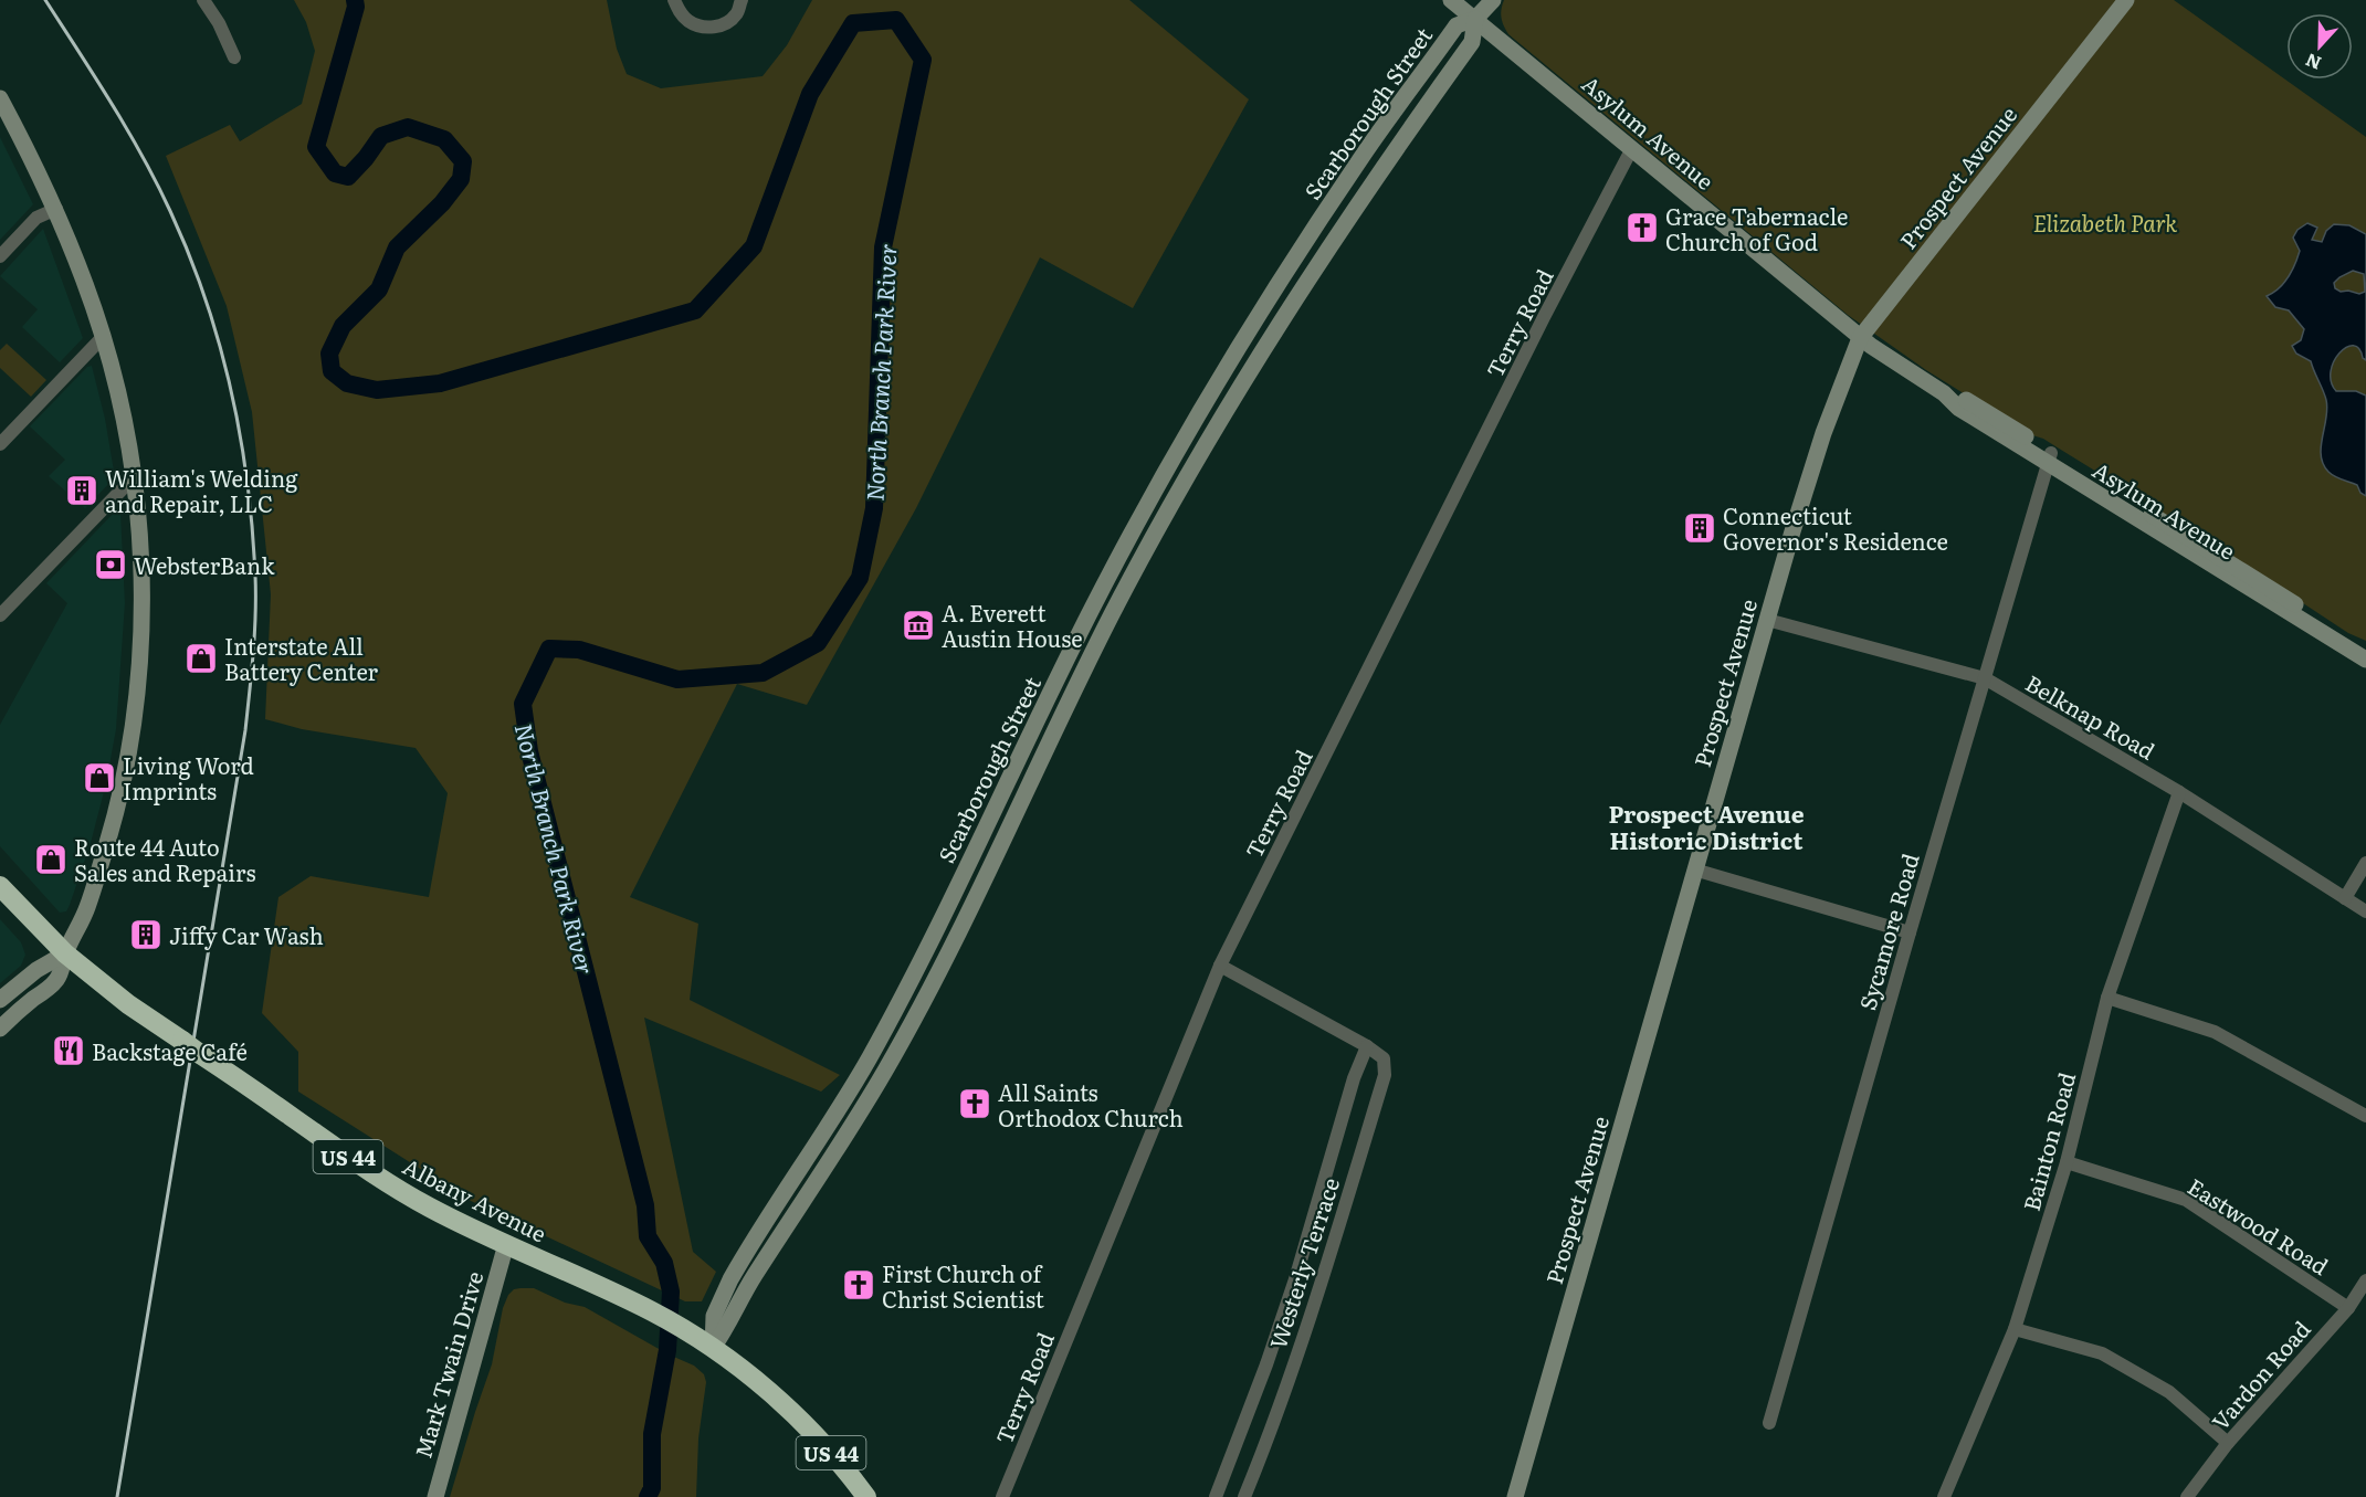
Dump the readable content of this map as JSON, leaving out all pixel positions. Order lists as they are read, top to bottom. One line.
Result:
{"streets":{"highway":["US 44","Albany Avenue"],"main road":["Scarborough Street","Asylum Avenue","Prospect Avenue","Mark Twain Drive"],"street":["Terry Road","Belknap Road","Sycamore Road","Bainton Road","Eastwood Road","Westerly Terrace","Vardon Road"]},"crossings":[["Scarborough Street","Asylum Avenue"],["Scarborough Street","Albany Avenue"],["Asylum Avenue","Prospect Avenue"],["Asylum Avenue","Terry Road"],["Asylum Avenue","Sycamore Road"],["Prospect Avenue","Belknap Road"],["Terry Road","Westerly Terrace"],["Belknap Road","Sycamore Road"],["Belknap Road","Bainton Road"],["Bainton Road","Eastwood Road"],["Albany Avenue","Mark Twain Drive"],["Eastwood Road","Vardon Road"]],"districts":["Prospect Avenue Historic District"],"water":["North Branch Park River"],"parks":["Elizabeth Park"],"places":{"church":["Grace Tabernacle Church of God","All Saints Orthodox Church","First Church of Christ Scientist"],"building":["William's Welding and Repair, LLC","Connecticut Governor's Residence","Jiffy Car Wash"],"bank":["WebsterBank"],"museum":["A. Everett Austin House"],"shop":["Interstate All Battery Center","Living Word Imprints","Route 44 Auto Sales and Repairs"],"restaurant":["Backstage Café"]},"north":"bottom"}
